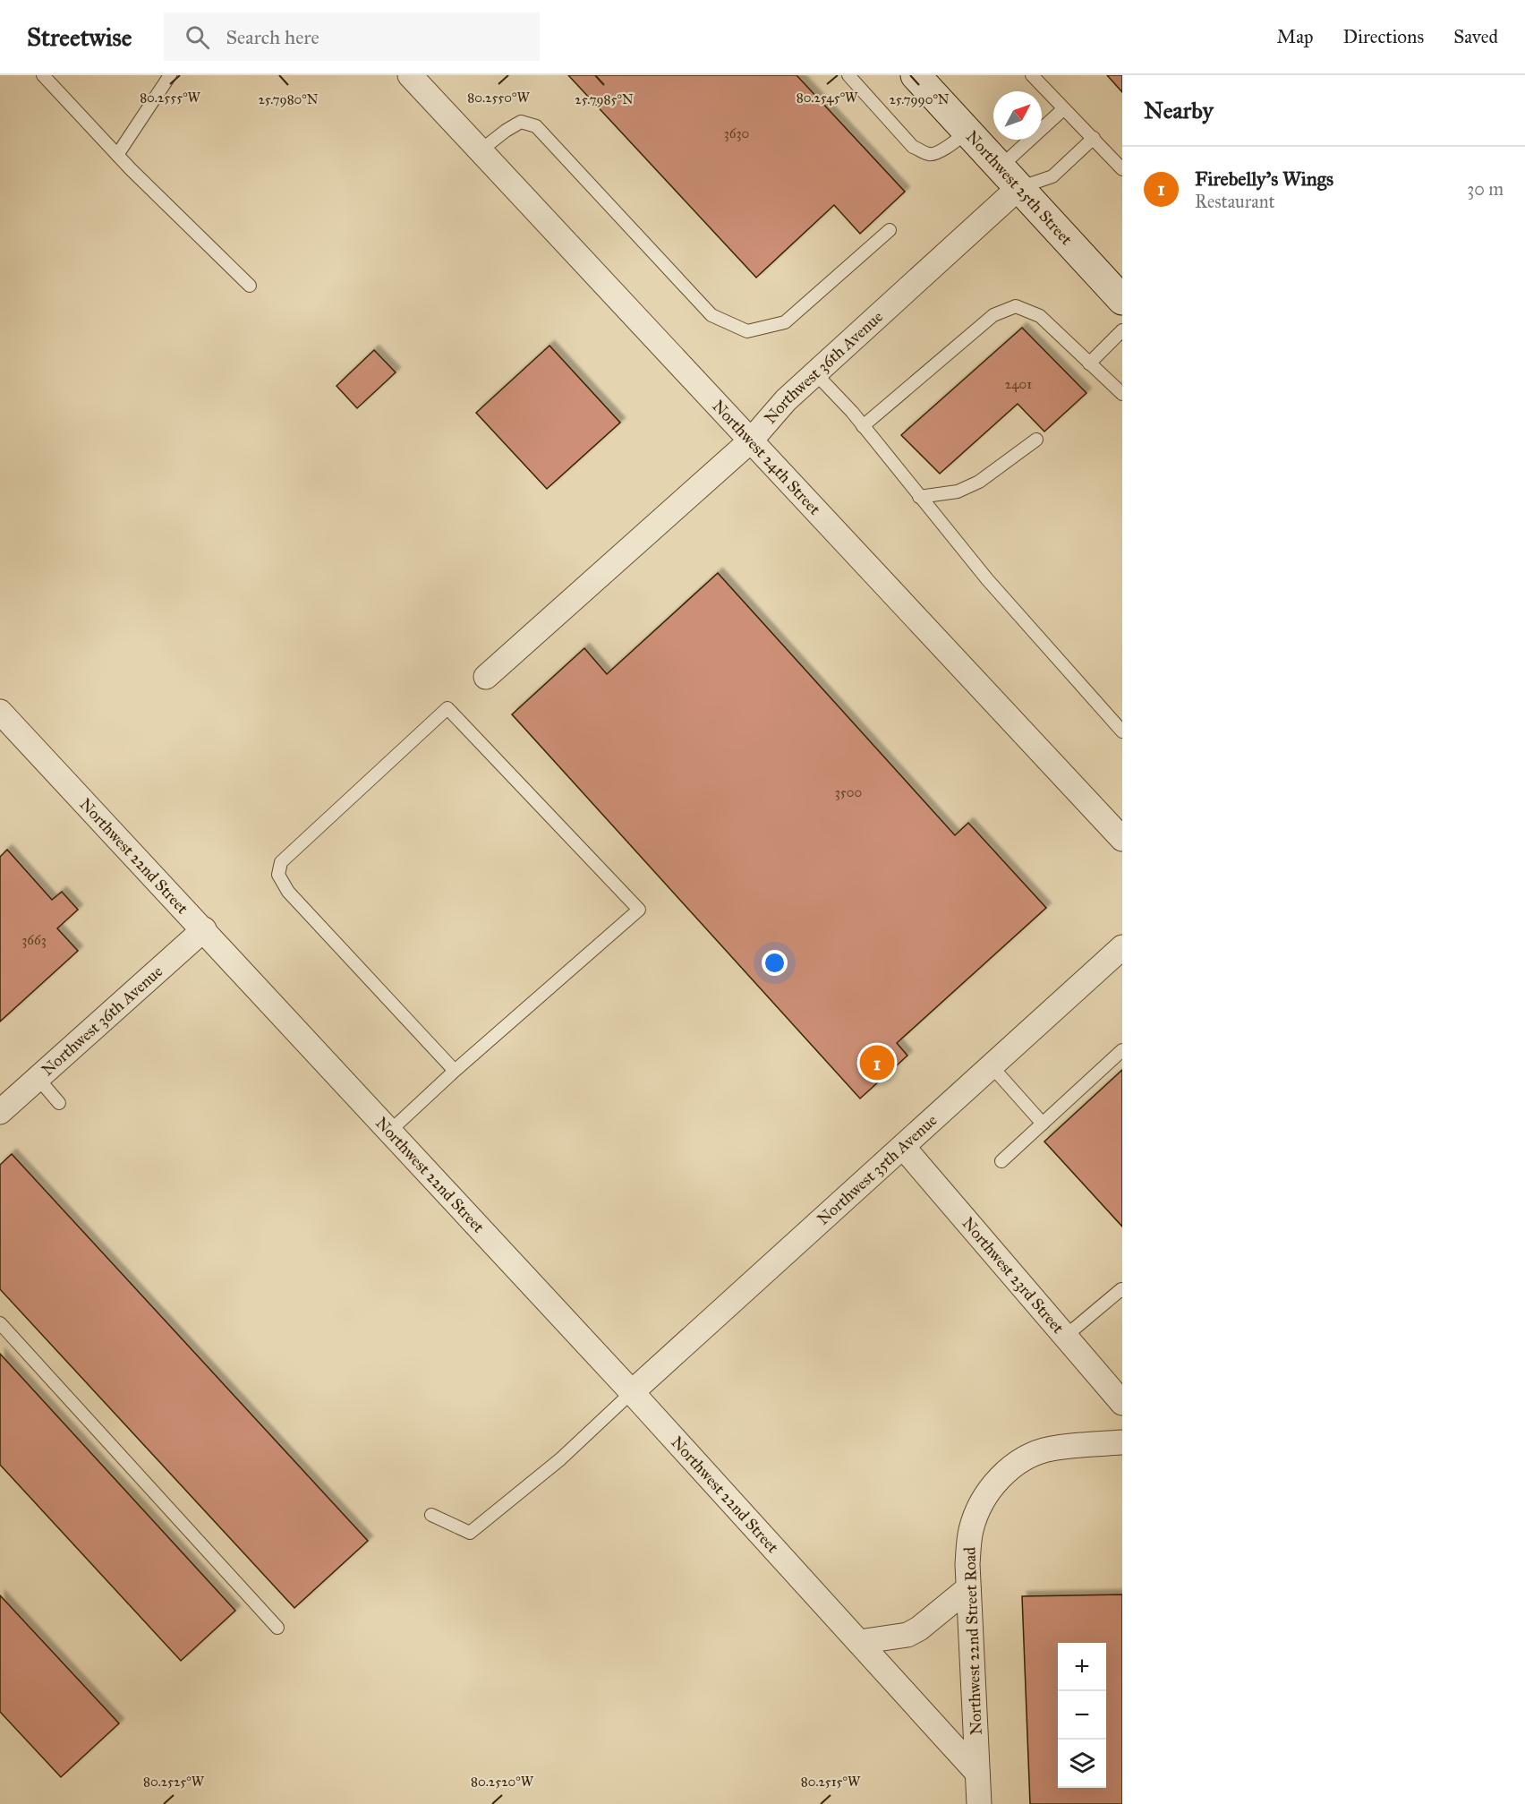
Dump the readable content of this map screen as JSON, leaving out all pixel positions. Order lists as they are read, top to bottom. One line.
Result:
{"streets":{"street":["Northwest 25th Street","Northwest 36th Avenue","Northwest 24th Street","Northwest 22nd Street","Northwest 35th Avenue","Northwest 23rd Street","Northwest 22nd Street Road"]},"crossings":[["Northwest 25th Street","Northwest 36th Avenue"],["Northwest 36th Avenue","Northwest 24th Street"],["Northwest 36th Avenue","Northwest 22nd Street"],["Northwest 22nd Street","Northwest 35th Avenue"],["Northwest 22nd Street","Northwest 22nd Street Road"],["Northwest 35th Avenue","Northwest 23rd Street"]],"house_numbers":["3630","2401","3500","3663"],"north":"top right","page":{"header":"Streetwise","search":"Search here","nav":["Map","Directions","Saved"],"heading":"Nearby","list":[{"mark":"1","name":"Firebelly’s Wings","note":"Restaurant","value":"30 m"}],"pins":"1","map_buttons":["+","−"]},"coordinates":["80.2555°W","80.2550°W","80.2545°W","25.7980°N","25.7985°N","25.7990°N","80.2525°W","80.2520°W","80.2515°W"]}
